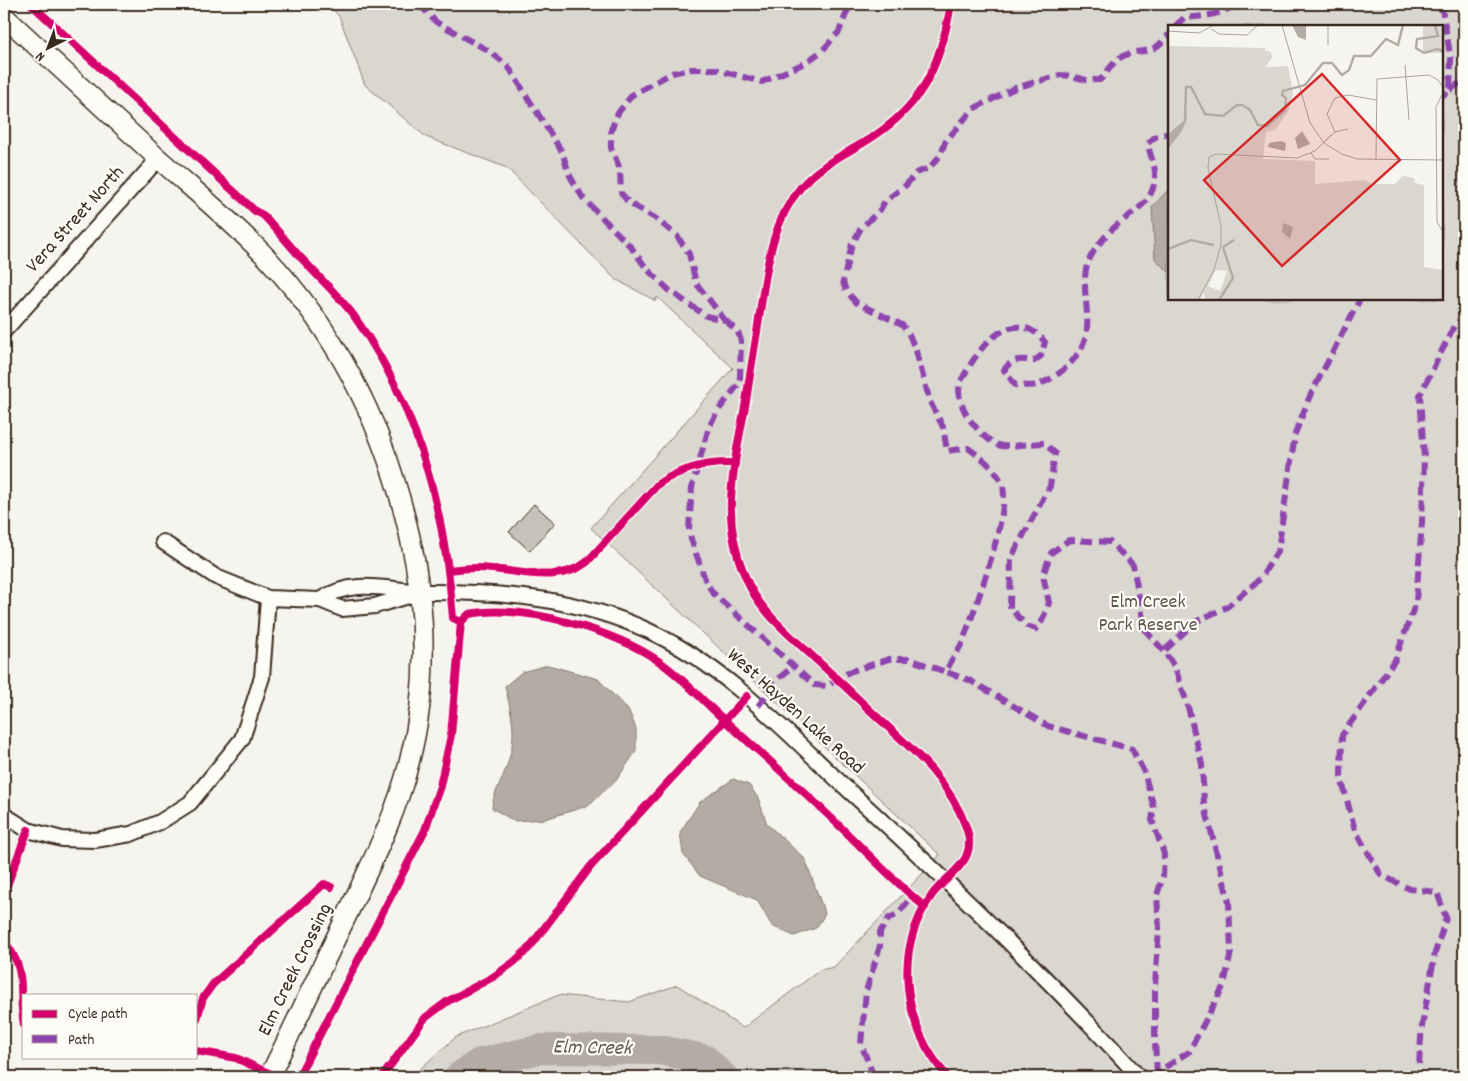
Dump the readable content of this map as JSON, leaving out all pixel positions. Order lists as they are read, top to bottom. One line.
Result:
{"streets":{"main road":["Elm Creek Crossing"],"street":["Vera Street North","West Hayden Lake Road"]},"crossings":[["West Hayden Lake Road","Elm Creek Crossing"]],"water":["Elm Creek"],"parks":["Elm Creek Park Reserve"],"legend":["Cycle path","Path"],"north":"bottom left"}
